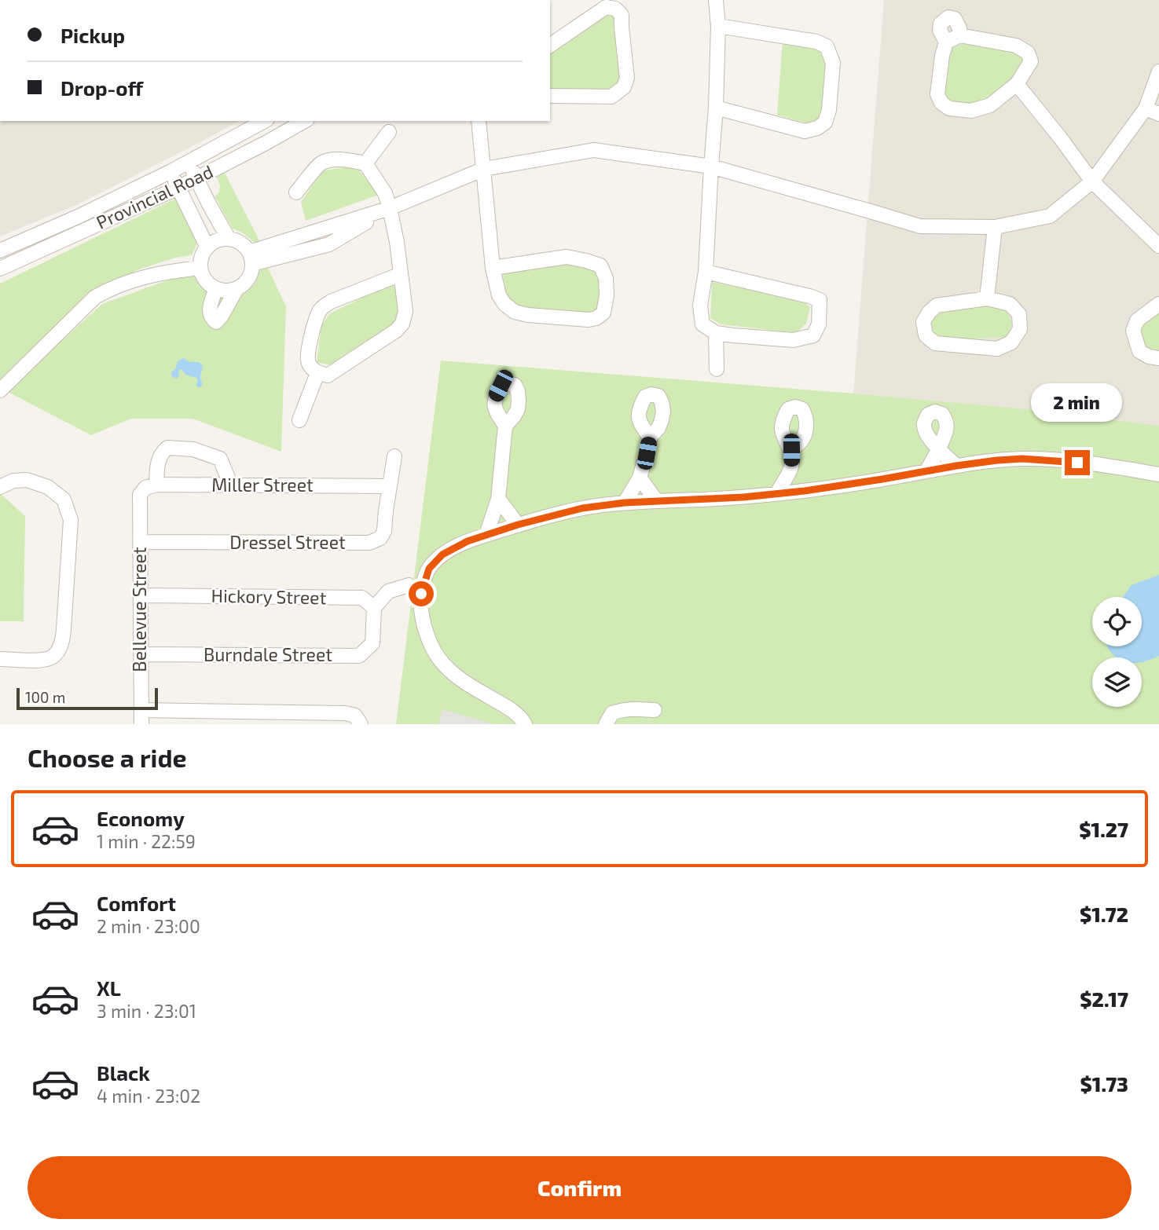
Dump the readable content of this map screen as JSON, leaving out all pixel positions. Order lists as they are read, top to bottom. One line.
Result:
{"streets":{"street":["Provincial Road","Miller Street","Dressel Street","Hickory Street","Bellevue Street","Burndale Street"]},"crossings":[["Miller Street","Dressel Street"],["Hickory Street","Burndale Street"]],"scale_bar":"100 m","page":{"banner":["Pickup","Drop-off"],"bubble":"2 min","scale":"100 m","heading":"Choose a ride","list":[{"name":"Economy","note":"1 min · 22:59","value":"$1.27"},{"name":"Comfort","note":"2 min · 23:00","value":"$1.72"},{"name":"XL","note":"3 min · 23:01","value":"$2.17"},{"name":"Black","note":"4 min · 23:02","value":"$1.73"}],"buttons":"Confirm"}}
